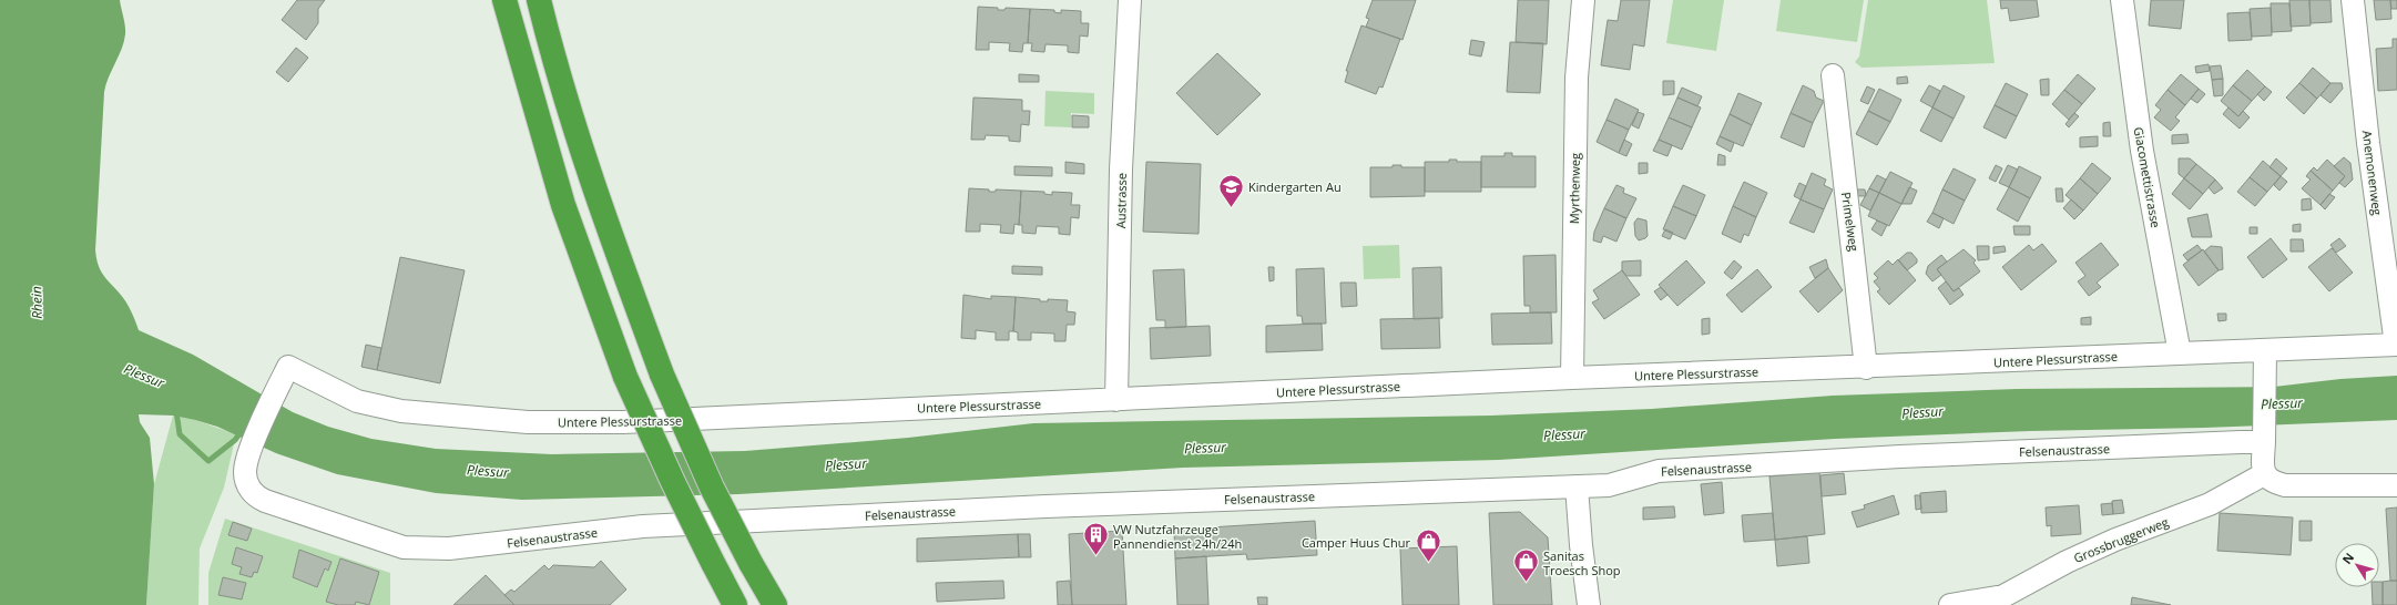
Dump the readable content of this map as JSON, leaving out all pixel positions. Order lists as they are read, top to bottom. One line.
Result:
{"streets":{"street":["Anemonenweg","Giacomettistrasse","Myrthenweg","Austrasse","Primelweg","Untere Plessurstrasse","Felsenaustrasse","Grossbruggerweg"]},"crossings":[["Anemonenweg","Untere Plessurstrasse"],["Giacomettistrasse","Untere Plessurstrasse"],["Myrthenweg","Untere Plessurstrasse"],["Austrasse","Untere Plessurstrasse"],["Primelweg","Untere Plessurstrasse"],["Untere Plessurstrasse","Felsenaustrasse"]],"water":["Rhein","Plessur"],"places":{"school or university":["Kindergarten Au"],"building":["VW Nutzfahrzeuge Pannendienst 24h/24h"],"shop":["Camper Huus Chur","Sanitas Troesch Shop"]},"north":"top left"}
